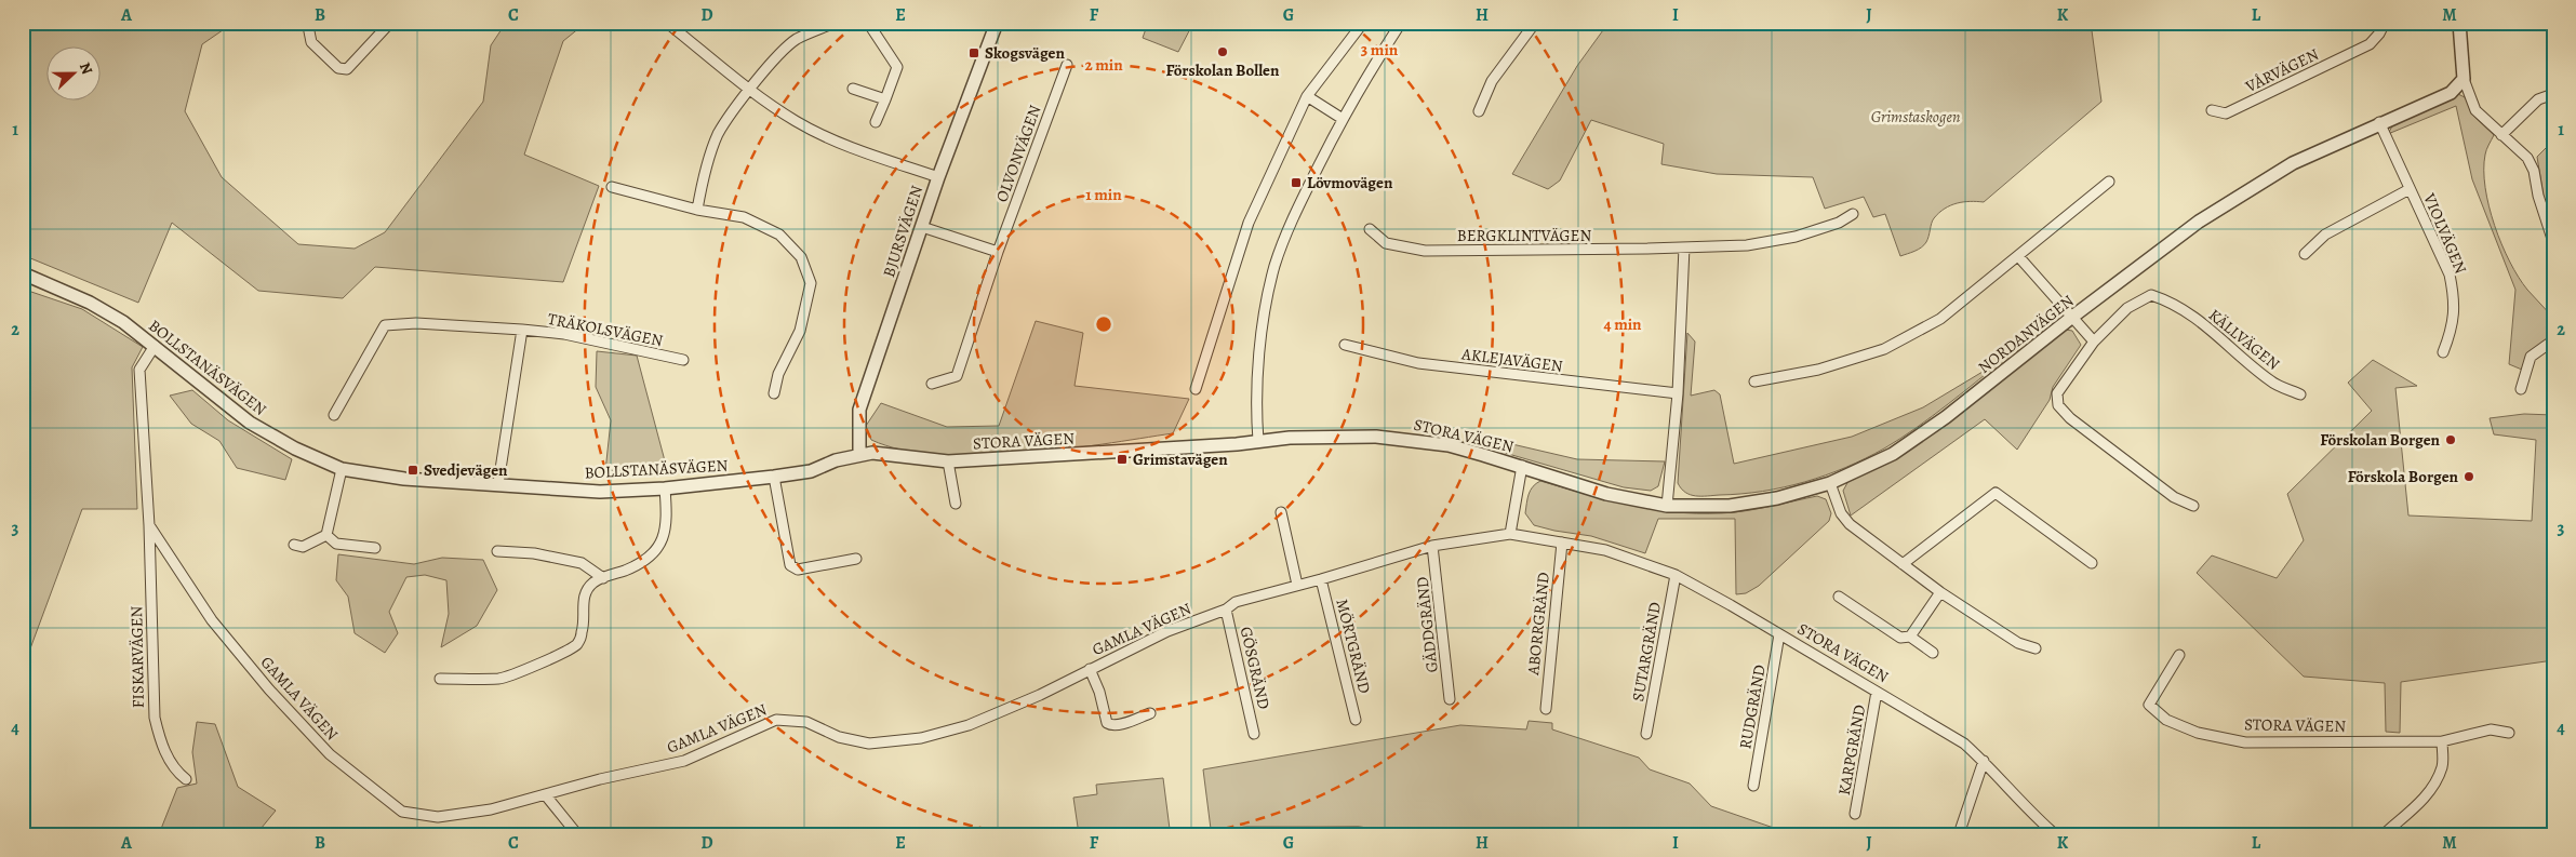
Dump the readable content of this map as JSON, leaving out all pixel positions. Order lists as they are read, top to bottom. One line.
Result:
{"streets":{"street":["VÅRVÄGEN","OLVONVÄGEN","BJURSVÄGEN","VIOLVÄGEN","BERGKLINTVÄGEN","TRÄKOLSVÄGEN","NORDANVÄGEN","KÄLLVÄGEN","AKLEJAVÄGEN","BOLLSTANÄSVÄGEN","STORA VÄGEN","ABORRGRÄND","GÄDDGRÄND","GAMLA VÄGEN","MÖRTGRÄND","SUTARGRÄND","FISKARVÄGEN","GÖSGRÄND","RUDGRÄND","KARPGRÄND"]},"crossings":[["BJURSVÄGEN","BOLLSTANÄSVÄGEN"],["BJURSVÄGEN","STORA VÄGEN"],["VIOLVÄGEN","NORDANVÄGEN"],["NORDANVÄGEN","STORA VÄGEN"],["BOLLSTANÄSVÄGEN","STORA VÄGEN"],["BOLLSTANÄSVÄGEN","GAMLA VÄGEN"],["STORA VÄGEN","ABORRGRÄND"],["STORA VÄGEN","GAMLA VÄGEN"],["STORA VÄGEN","SUTARGRÄND"],["STORA VÄGEN","RUDGRÄND"],["STORA VÄGEN","KARPGRÄND"],["GÄDDGRÄND","GAMLA VÄGEN"],["GAMLA VÄGEN","MÖRTGRÄND"],["GAMLA VÄGEN","FISKARVÄGEN"],["GAMLA VÄGEN","GÖSGRÄND"]],"parks":["Grimstaskogen"],"places":{"other":["Förskolan Bollen","Förskolan Borgen","Förskola Borgen"],"transit":["Skogsvägen","Lövmovägen","Grimstavägen","Svedjevägen"]},"north":"right","grid":{"columns":["A","B","C","D","E","F","G","H","I","J","K","L","M"],"rows":["1","2","3","4"]},"rings":["3 min","2 min","1 min","4 min"]}
